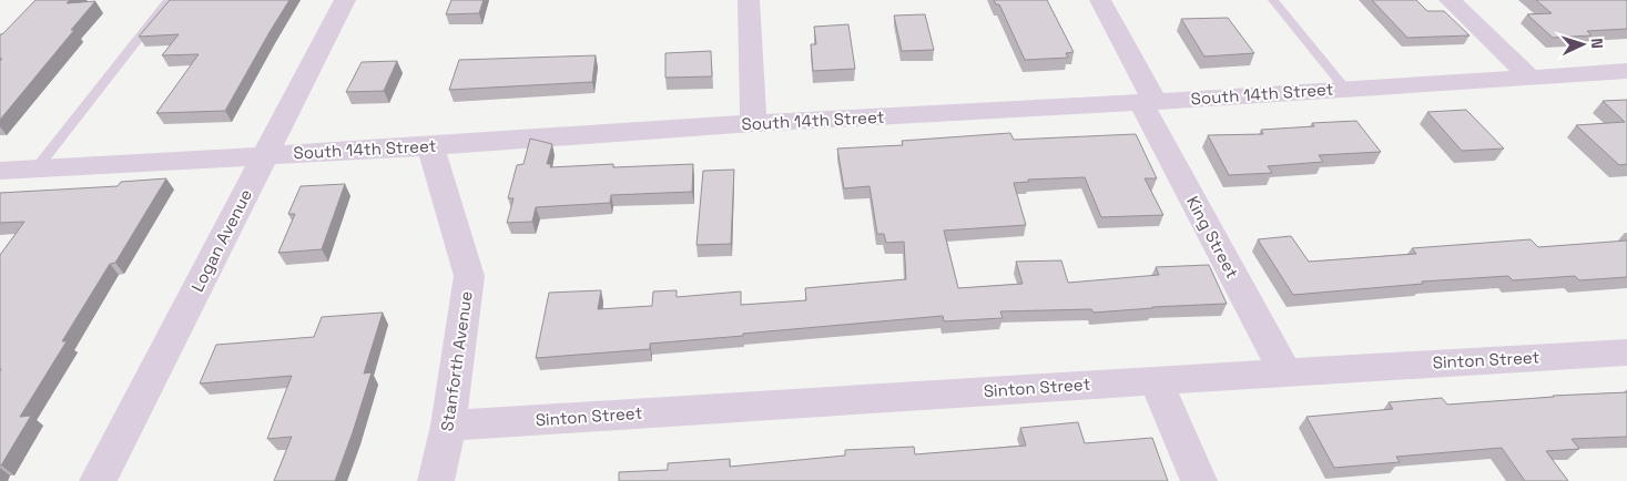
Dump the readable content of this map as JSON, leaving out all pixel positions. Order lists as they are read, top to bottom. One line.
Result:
{"streets":{"street":["South 14th Street","King Street","Logan Avenue","Sinton Street","Stanforth Avenue"]},"crossings":[["South 14th Street","King Street"],["South 14th Street","Logan Avenue"],["South 14th Street","Stanforth Avenue"],["King Street","Sinton Street"],["Sinton Street","Stanforth Avenue"]],"north":"right"}
